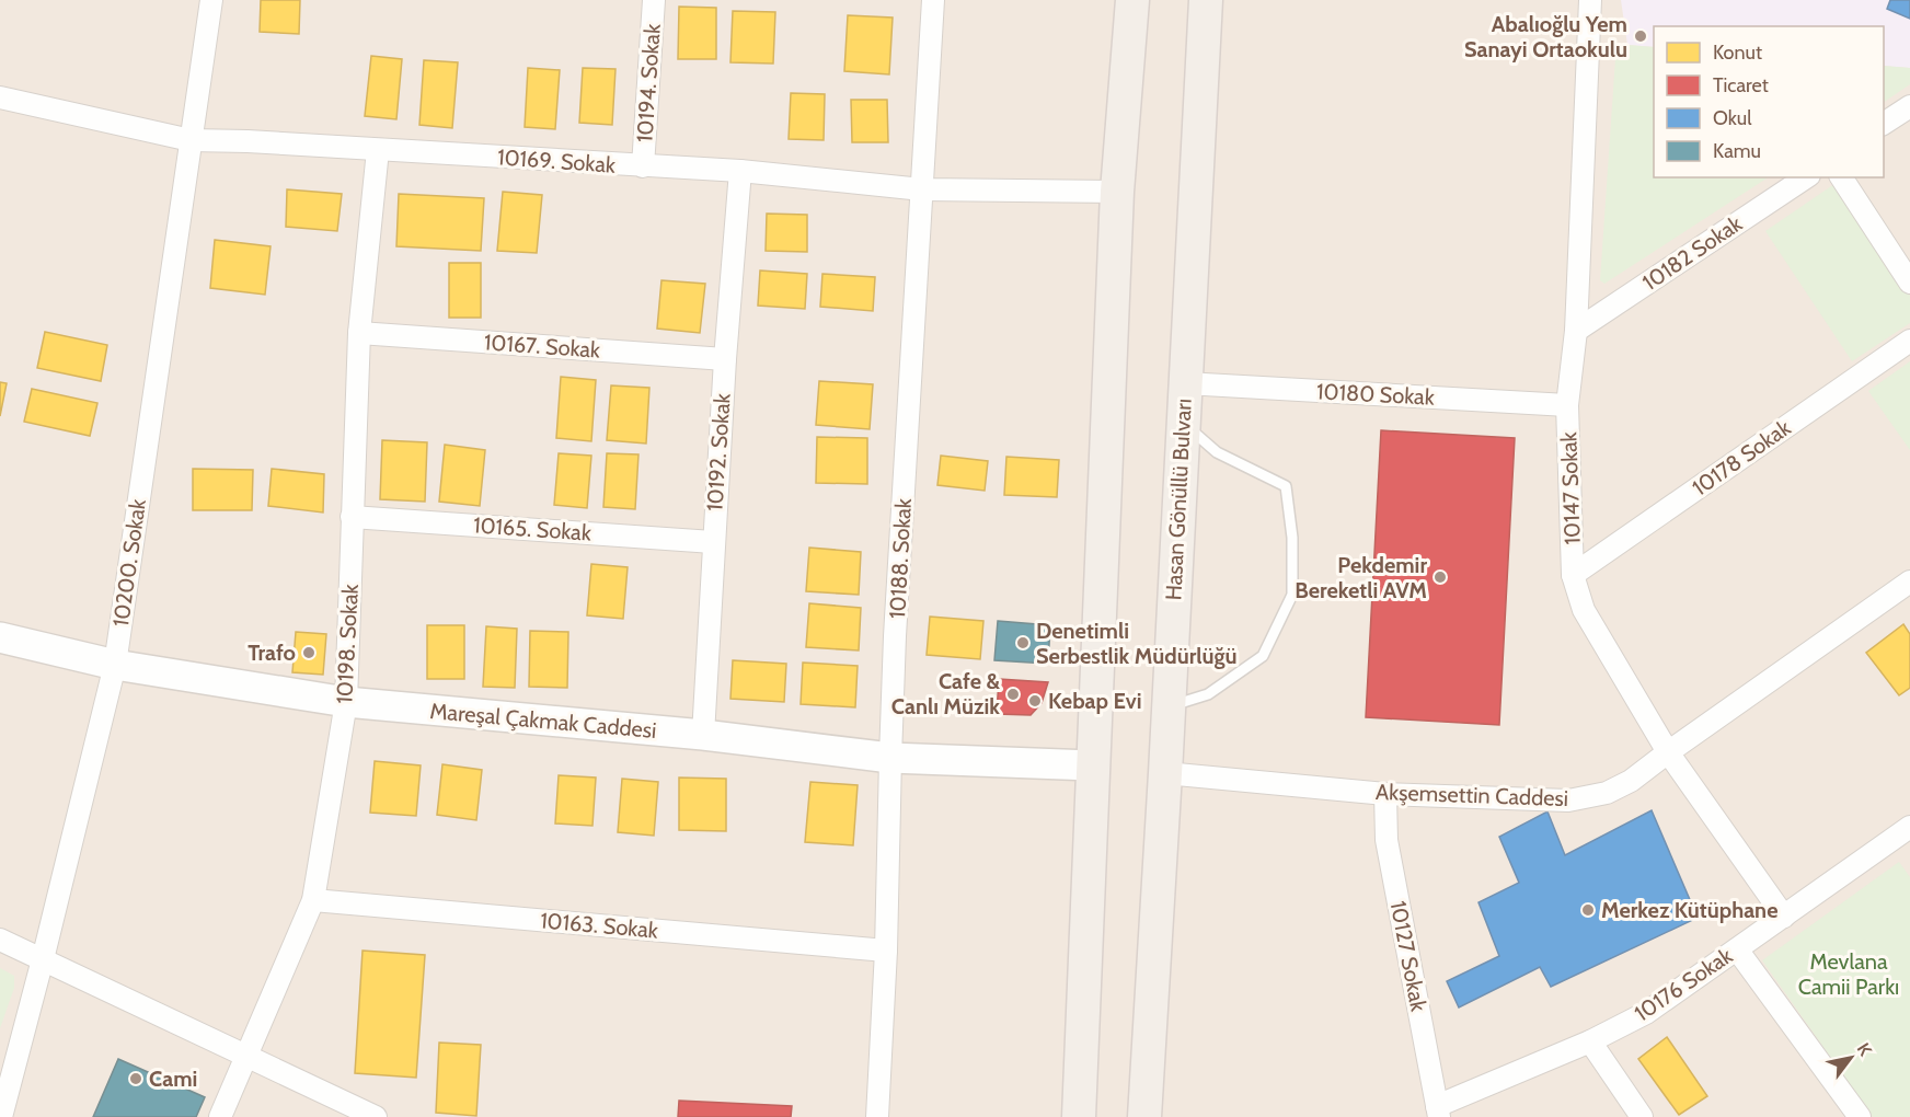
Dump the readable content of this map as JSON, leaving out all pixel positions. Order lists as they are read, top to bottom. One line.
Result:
{"streets":{"main road":["Hasan Gönüllü Bulvarı"],"street":["10194. Sokak","10169. Sokak","10182 Sokak","10167. Sokak","10180 Sokak","10192. Sokak","10178 Sokak","10147 Sokak","10165. Sokak","10188. Sokak","10200. Sokak","10198. Sokak","Mareşal Çakmak Caddesi","Akşemsettin Caddesi","10163. Sokak","10127 Sokak","10176 Sokak"]},"crossings":[["10194. Sokak","10169. Sokak"],["10169. Sokak","10192. Sokak"],["10169. Sokak","10188. Sokak"],["10169. Sokak","10200. Sokak"],["10169. Sokak","10198. Sokak"],["10182 Sokak","10147 Sokak"],["10167. Sokak","10192. Sokak"],["10167. Sokak","10198. Sokak"],["10180 Sokak","10147 Sokak"],["10180 Sokak","Hasan Gönüllü Bulvarı"],["10192. Sokak","10165. Sokak"],["10192. Sokak","Mareşal Çakmak Caddesi"],["10178 Sokak","10147 Sokak"],["10147 Sokak","Akşemsettin Caddesi"],["10147 Sokak","10176 Sokak"],["Hasan Gönüllü Bulvarı","Akşemsettin Caddesi"],["10165. Sokak","10198. Sokak"],["10188. Sokak","Mareşal Çakmak Caddesi"],["10188. Sokak","10163. Sokak"],["10200. Sokak","Mareşal Çakmak Caddesi"],["10198. Sokak","Mareşal Çakmak Caddesi"],["10198. Sokak","10163. Sokak"],["Akşemsettin Caddesi","10127 Sokak"],["10127 Sokak","10176 Sokak"]],"parks":["Mevlana Camii Parkı"],"places":["Abalıoğlu Yem Sanayi Ortaokulu","Pekdemir Bereketli AVM","Denetimli Serbestlik Müdürlüğü","Trafo","Cafe & Canlı Müzik","Kebap Evi","Merkez Kütüphane","Cami"],"legend":["Konut","Ticaret","Okul","Kamu"],"north":"top right"}
